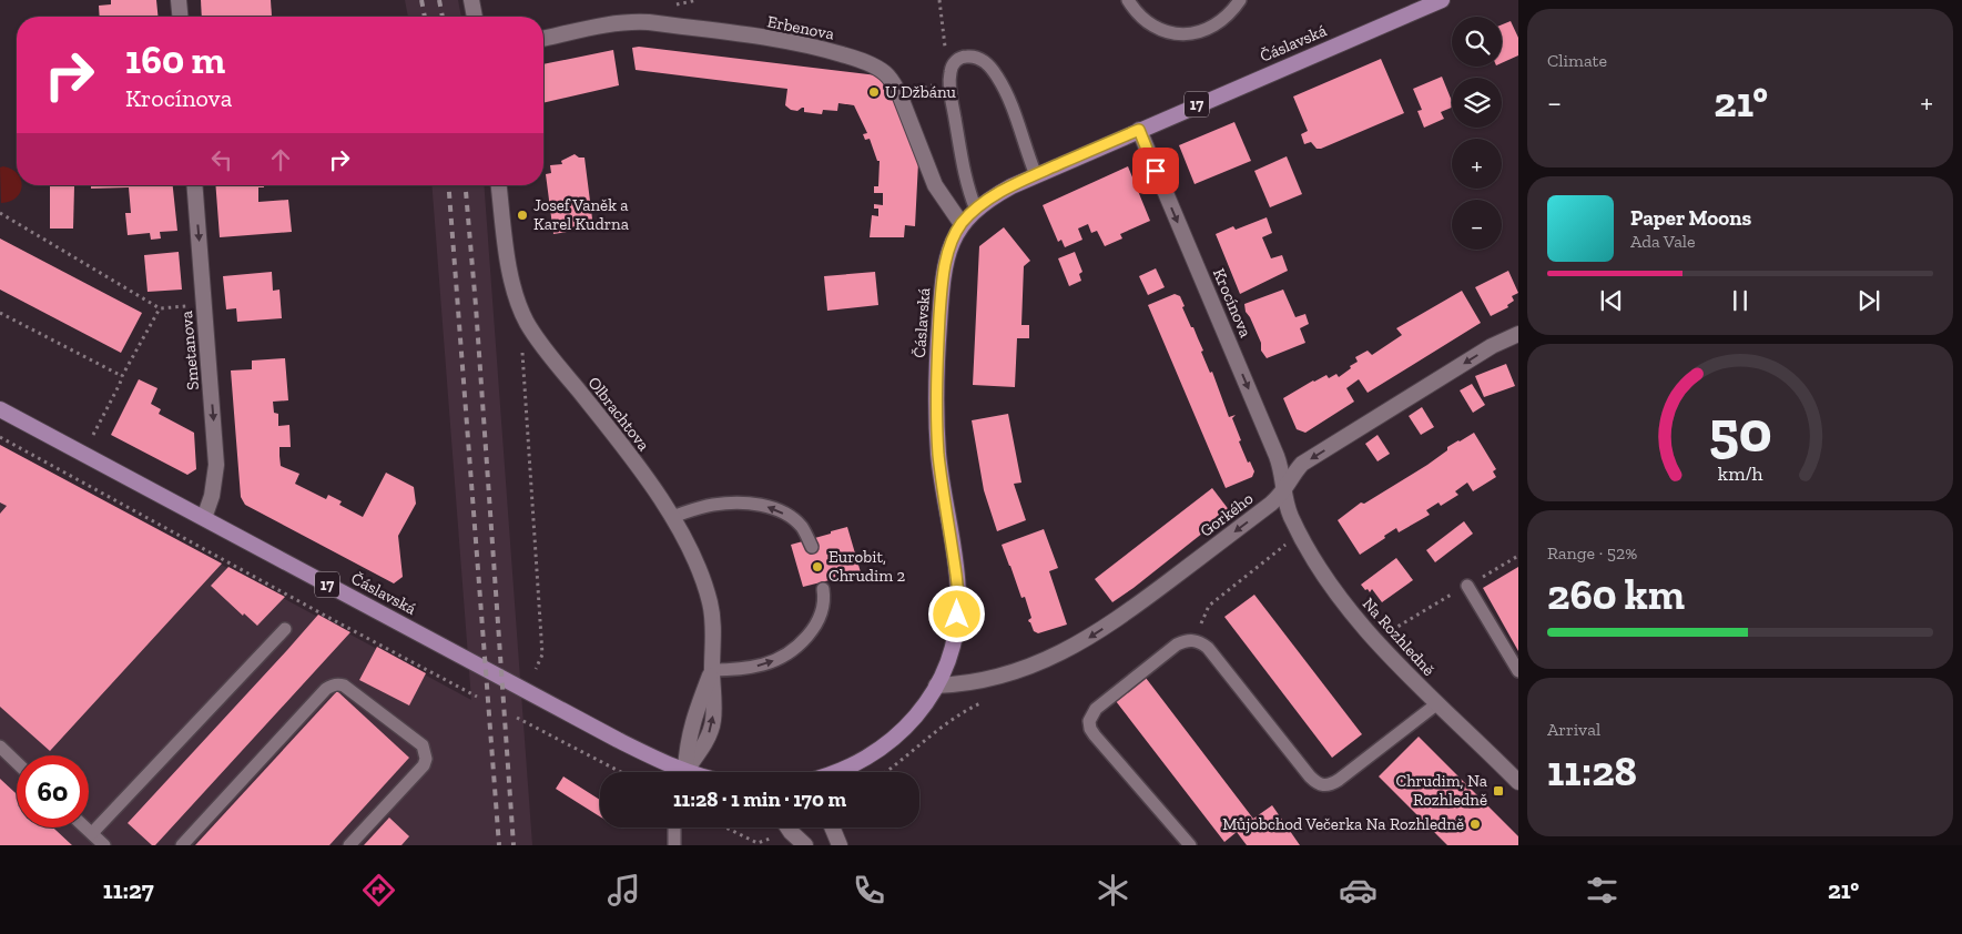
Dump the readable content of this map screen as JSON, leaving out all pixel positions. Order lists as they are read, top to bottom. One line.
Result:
{"streets":{"main road":["Čáslavská","17"],"street":["Erbenova","Krocínova","Smetanova","Olbrachtova","Gorkého","Na Rozhledně"]},"crossings":[["Erbenova","Čáslavská"],["Čáslavská","Krocínova"],["Čáslavská","Smetanova"],["Čáslavská","Gorkého"],["Krocínova","Gorkého"],["Krocínova","Na Rozhledně"],["Gorkého","Na Rozhledně"]],"one_way":["Krocínova","Smetanova","Gorkého"],"places":{"other":["U Džbánu","Josef Vaněk a Karel Kudrna","Eurobit, Chrudim 2","Můjobchod Večerka Na Rozhledně"],"transit":["Chrudim, Na Rozhledně"]},"page":{"tile":["Climate",["Range · 52%","260 km"],["Arrival","11:28"]],"map_buttons":["+","−"],"turn":["160 m","Krocínova"],"heat":["−","21°","+"],"song":["Paper Moons","Ada Vale"],"limit":"60","trip":"11:28 · 1 min · 170 m","tabs":["11:27","21°"],"gauge":["50","km/h"]}}
